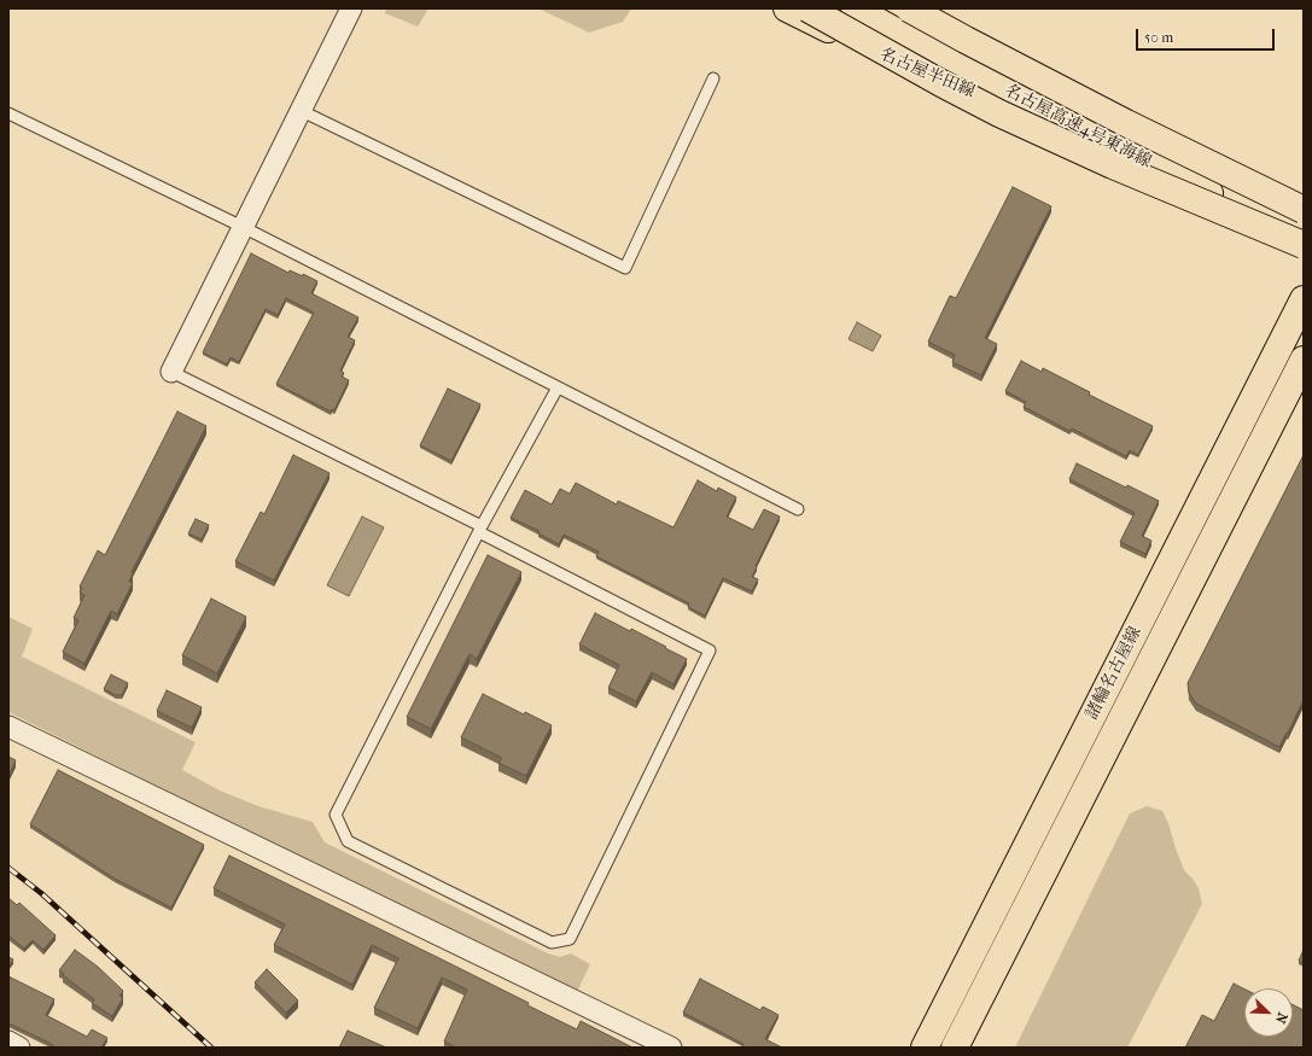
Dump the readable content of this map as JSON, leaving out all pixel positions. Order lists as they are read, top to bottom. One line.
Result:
{"streets":{"main road":["名古屋半田線","名古屋高速4号東海線","諸輪名古屋線"]},"scale_bar":"50 m","north":"bottom right"}
